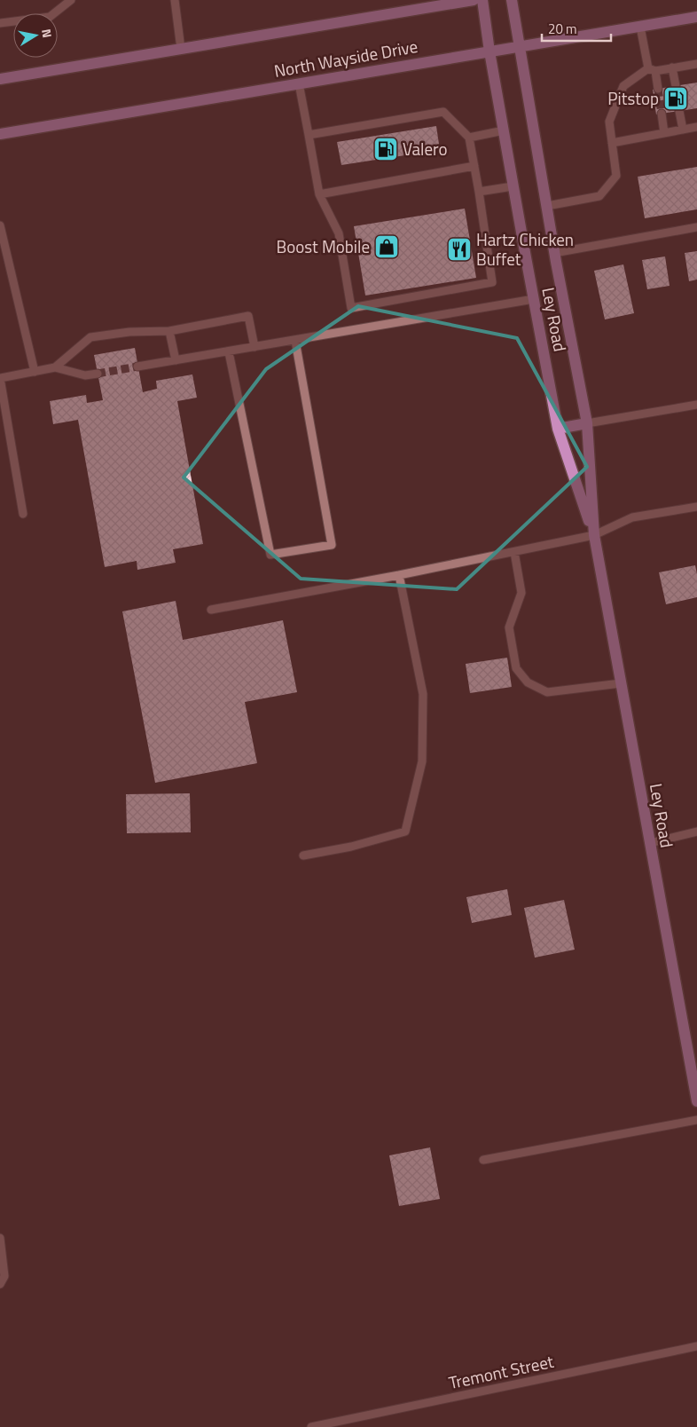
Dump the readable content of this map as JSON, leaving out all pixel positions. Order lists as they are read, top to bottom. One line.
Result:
{"streets":{"main road":["North Wayside Drive","Ley Road"],"street":["Tremont Street"]},"crossings":[["North Wayside Drive","Ley Road"]],"places":{"fuel station":["Pitstop","Valero"],"shop":["Boost Mobile"],"restaurant":["Hartz Chicken Buffet"]},"scale_bar":"20 m","north":"right"}
